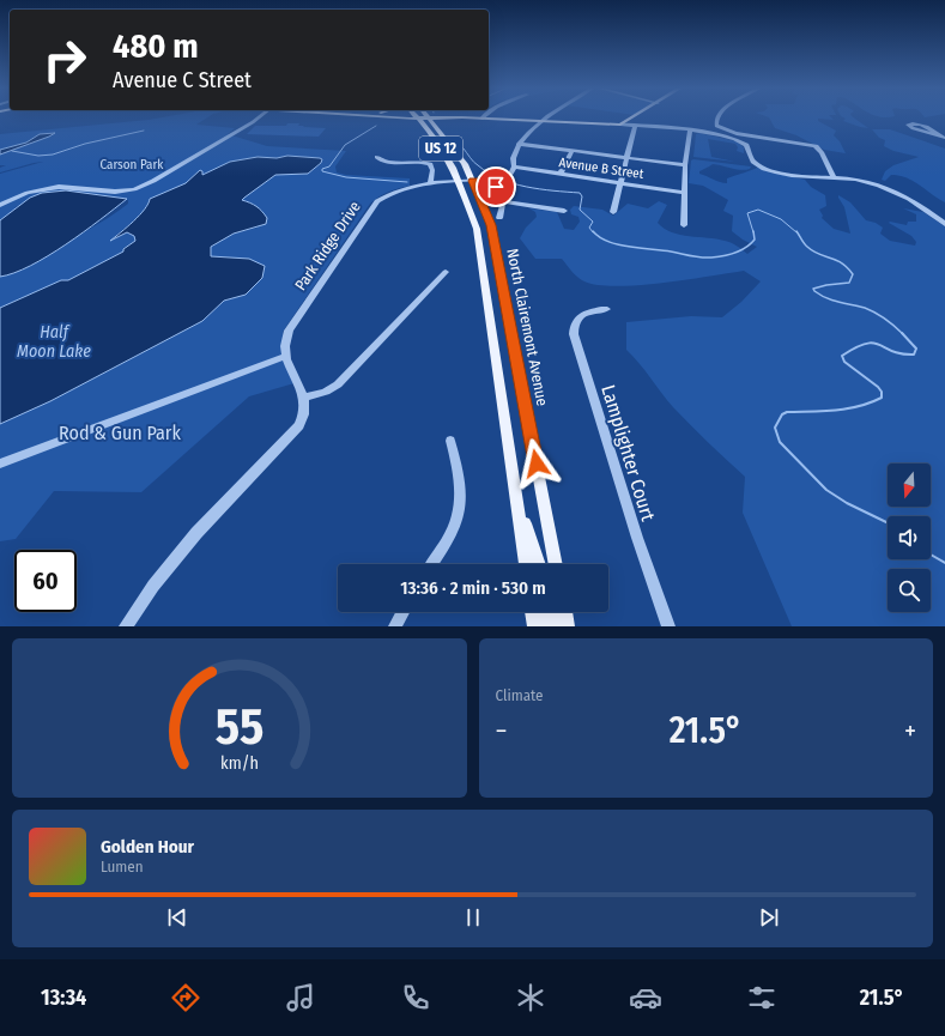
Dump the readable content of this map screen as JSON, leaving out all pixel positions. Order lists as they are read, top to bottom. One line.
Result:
{"streets":{"main road":["US 12","North Clairemont Avenue"],"street":["Avenue B Street","Park Ridge Drive","Lamplighter Court"]},"crossings":[["Park Ridge Drive","North Clairemont Avenue"]],"water":["Half Moon Lake"],"parks":["Carson Park","Rod & Gun Park"],"north":"bottom","page":{"turn":["480 m","Avenue C Street"],"limit":"60","trip":"13:36 · 2 min · 530 m","tile":"Climate","heat":["−","21.5°","+"],"song":["Golden Hour","Lumen"],"tabs":["13:34","21.5°"],"gauge":["55","km/h"]}}
